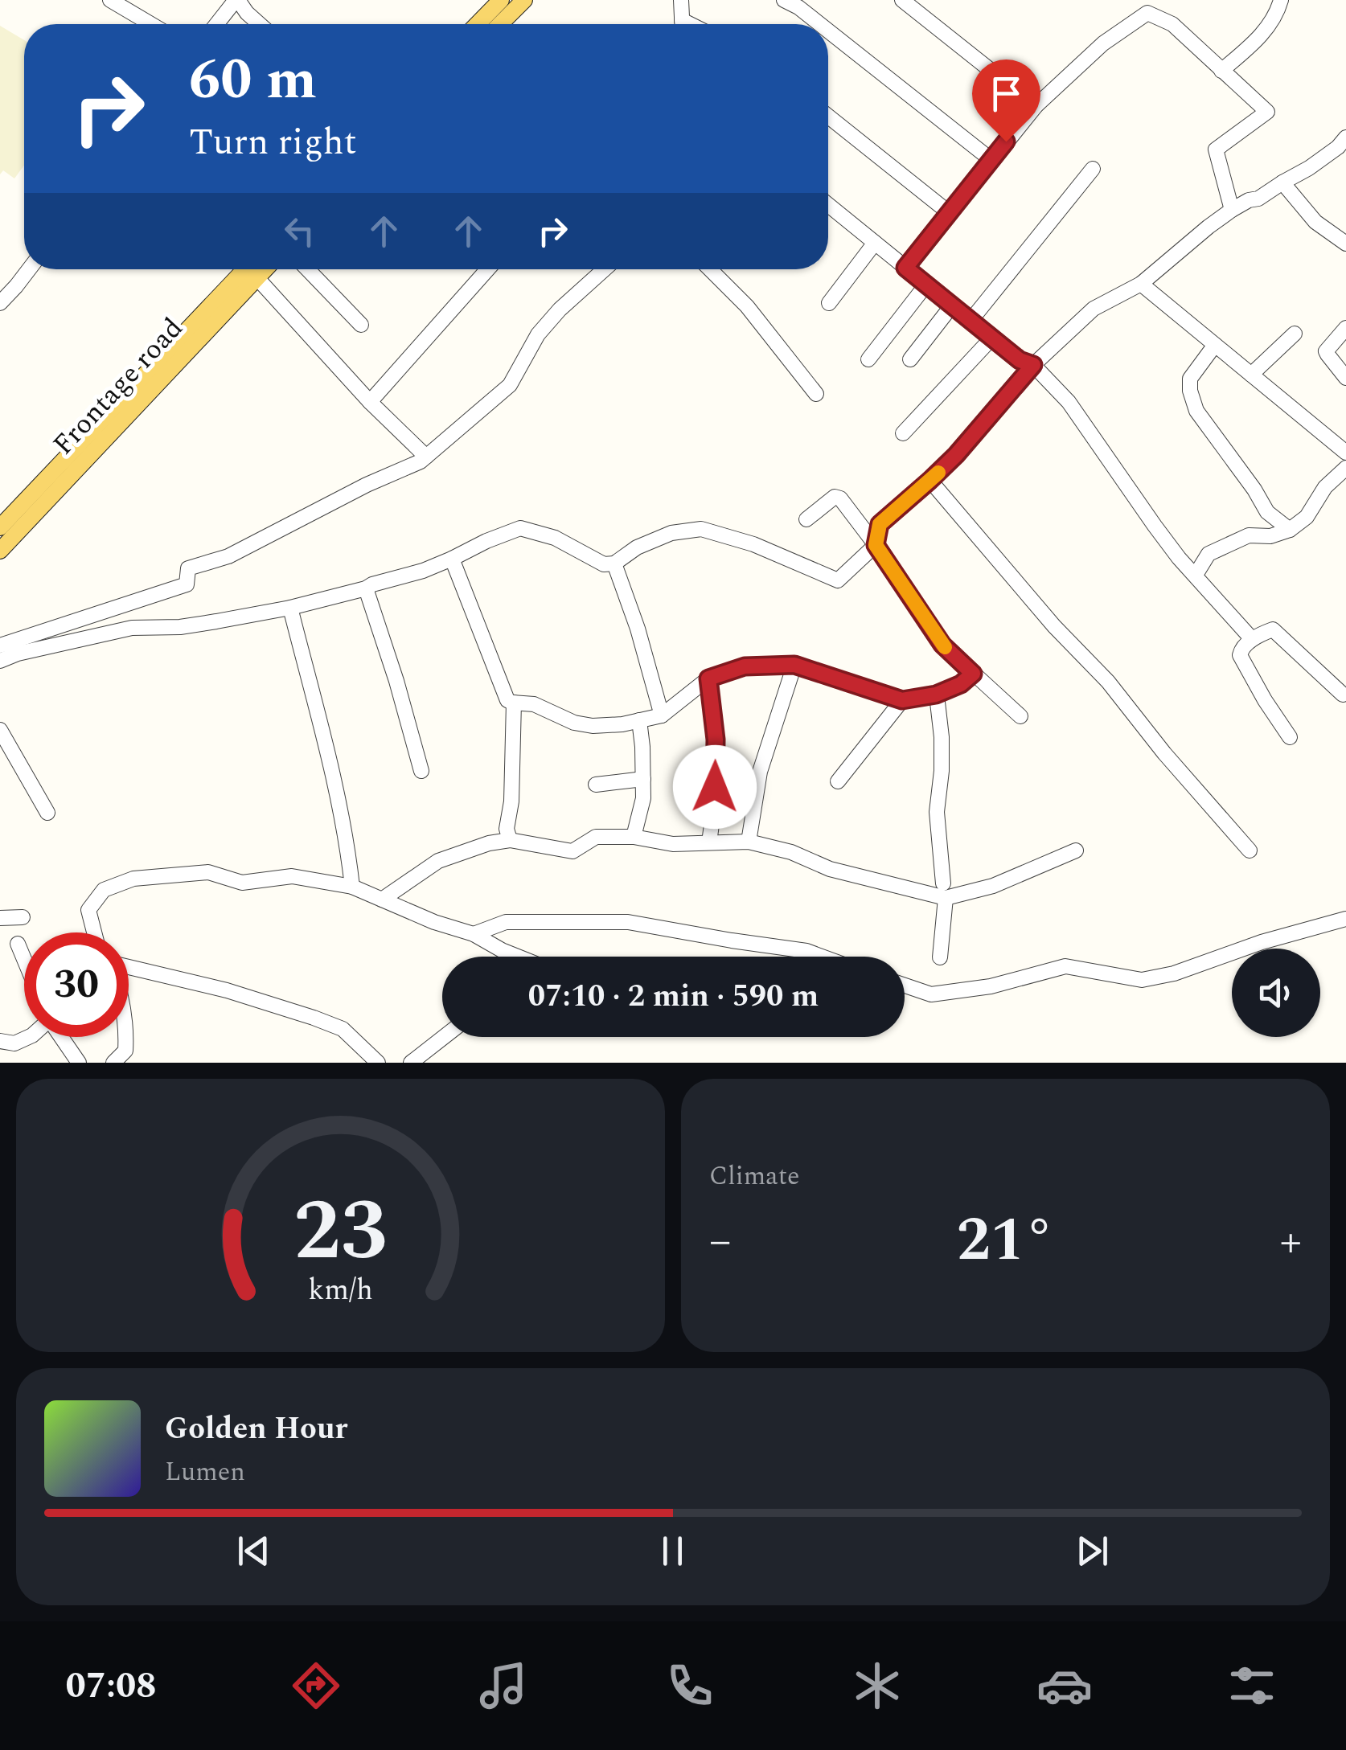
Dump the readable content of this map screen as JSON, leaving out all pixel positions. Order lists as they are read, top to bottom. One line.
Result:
{"streets":{"main road":["Frontage road"]},"page":{"turn":["60 m","Turn right"],"limit":"30","trip":"07:10 · 2 min · 590 m","tile":"Climate","heat":["−","21°","+"],"song":["Golden Hour","Lumen"],"tabs":"07:08","gauge":["23","km/h"]}}
